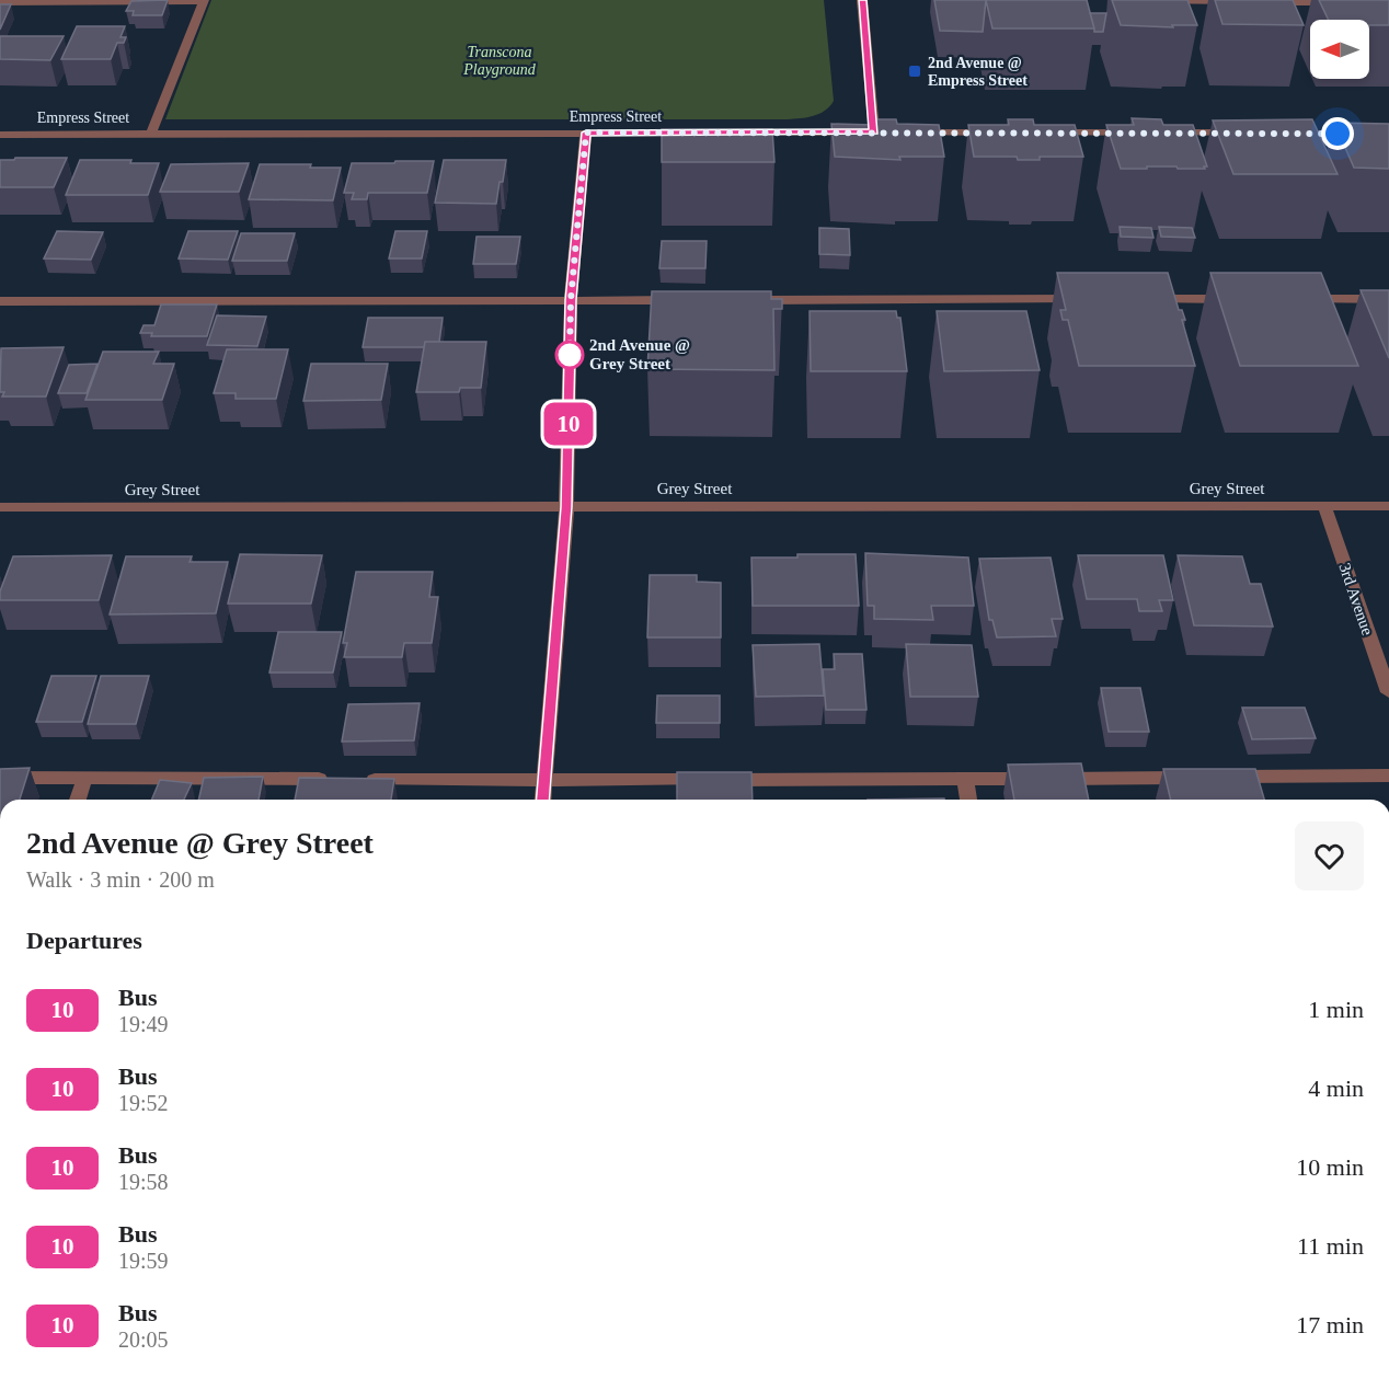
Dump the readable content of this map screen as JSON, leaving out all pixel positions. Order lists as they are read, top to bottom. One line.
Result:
{"streets":{"street":["Empress Street","Grey Street","3rd Avenue"]},"crossings":[["Grey Street","3rd Avenue"]],"parks":["Transcona Playground"],"places":{"transit":["2nd Avenue @ Empress Street"],"other":["2nd Avenue @ Grey Street"]},"lines":["bus line 10"],"north":"left","page":{"on_map":"10","heading":[["2nd Avenue @ Grey Street","Walk · 3 min · 200 m"],"Departures"],"list":[{"mark":"10","name":"Bus","note":"19:49","value":"1 min"},{"mark":"10","name":"Bus","note":"19:52","value":"4 min"},{"mark":"10","name":"Bus","note":"19:58","value":"10 min"},{"mark":"10","name":"Bus","note":"19:59","value":"11 min"},{"mark":"10","name":"Bus","note":"20:05","value":"17 min"}]}}
